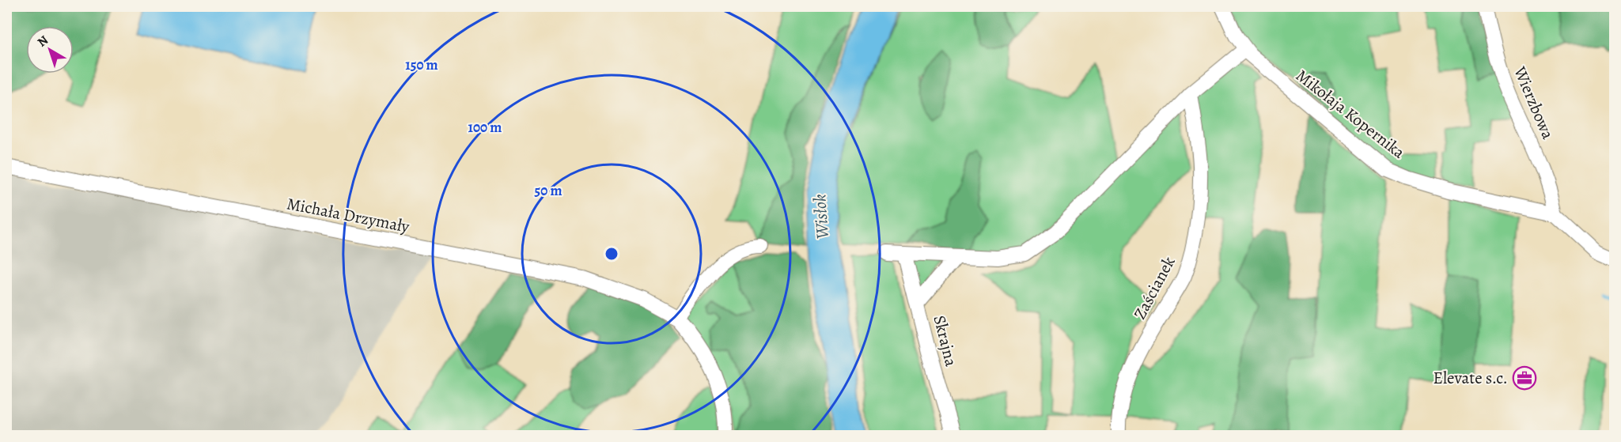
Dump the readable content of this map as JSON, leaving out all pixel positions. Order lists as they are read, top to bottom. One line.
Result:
{"streets":{"street":["Wierzbowa","Mikołaja Kopernika","Michała Drzymały","Zaścianek","Skrajna"]},"crossings":[["Wierzbowa","Mikołaja Kopernika"]],"water":["Wisłok"],"places":{"office":["Elevate s.c."]},"north":"top left","rings":["150 m","100 m","50 m"]}
